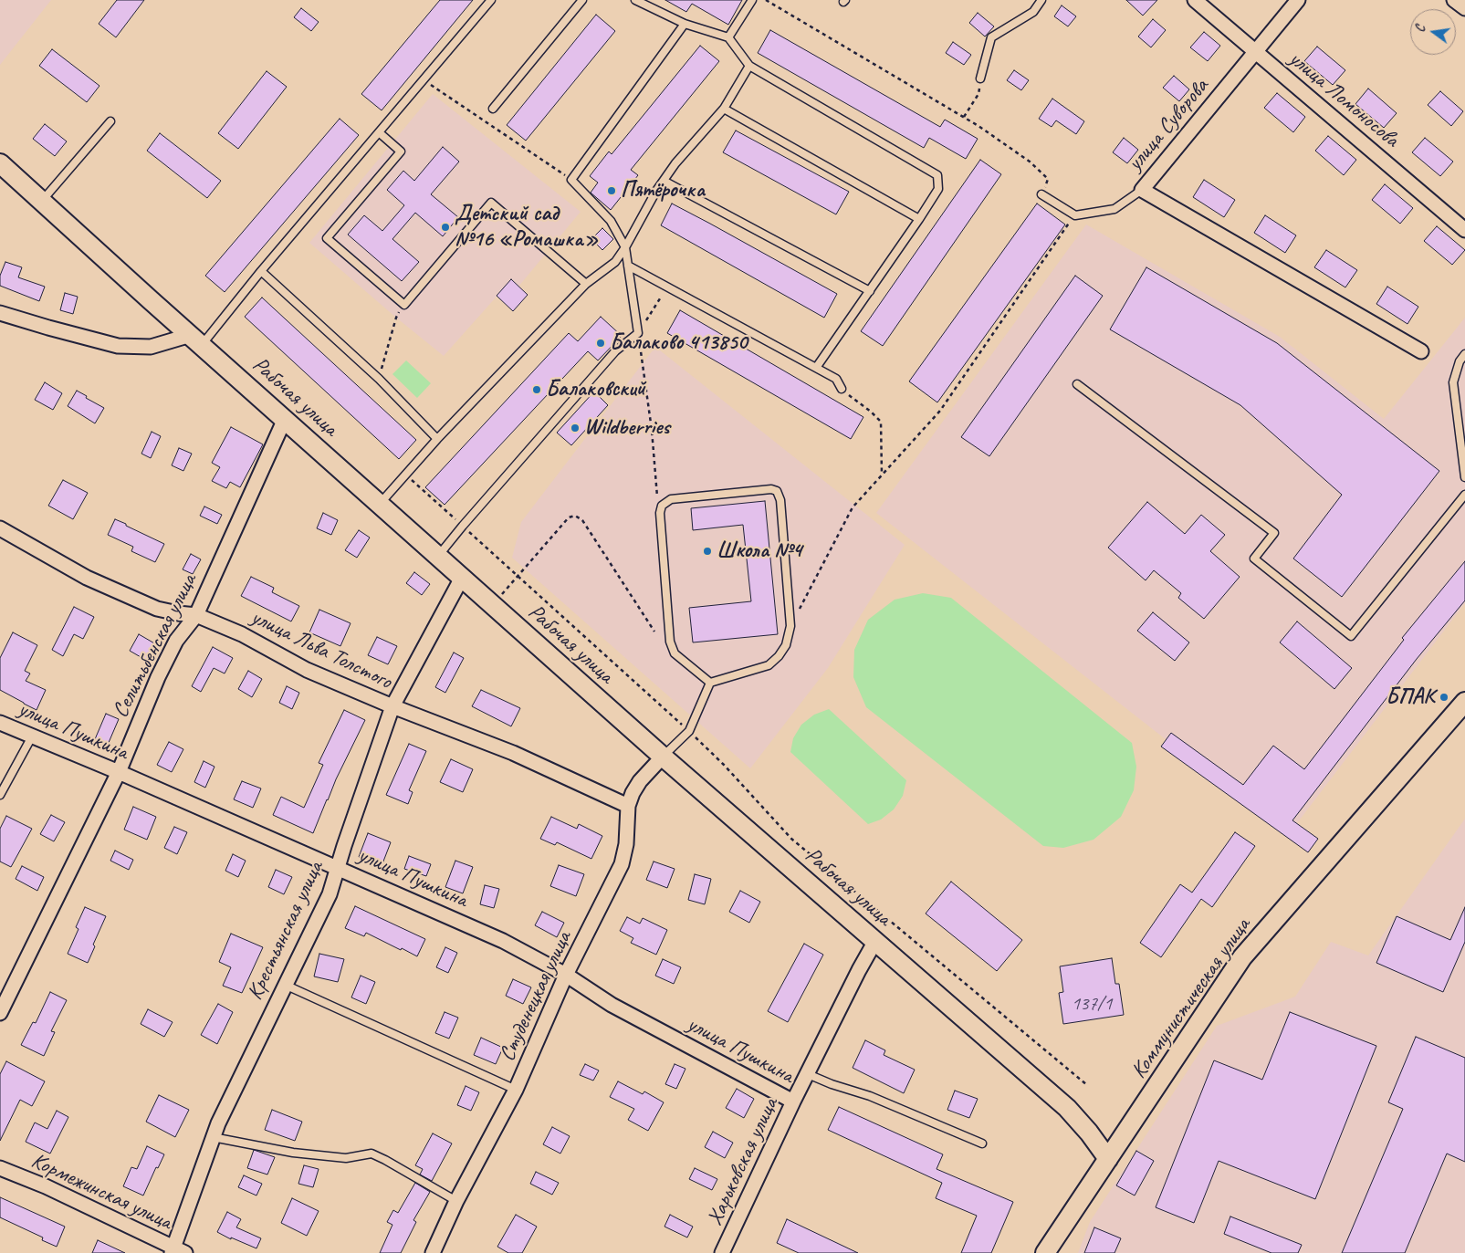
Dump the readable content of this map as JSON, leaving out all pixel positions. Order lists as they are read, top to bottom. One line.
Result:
{"streets":{"street":["улица Ломоносова","улица Суворова","Рабочая улица","Селитьбенская улица","улица Льва Толстого","улица Пушкина","Крестьянская улица","Студенецкая улица","Коммунистическая улица","Харьковская улица","Кормежинская улица"]},"crossings":[["улица Ломоносова","улица Суворова"],["Рабочая улица","Селитьбенская улица"],["Рабочая улица","Крестьянская улица"],["Рабочая улица","Студенецкая улица"],["Рабочая улица","Коммунистическая улица"],["Рабочая улица","Харьковская улица"],["Селитьбенская улица","улица Льва Толстого"],["Селитьбенская улица","улица Пушкина"],["улица Льва Толстого","Крестьянская улица"],["улица Льва Толстого","Студенецкая улица"],["улица Пушкина","Крестьянская улица"],["улица Пушкина","Студенецкая улица"],["улица Пушкина","Харьковская улица"],["Крестьянская улица","Кормежинская улица"]],"places":["Пятёрочка","Детский сад №16 «Ромашка»","Балаково 413850","Балаковский","Wildberries","Школа №4","БПАК"],"house_numbers":["137/1"],"north":"left"}
